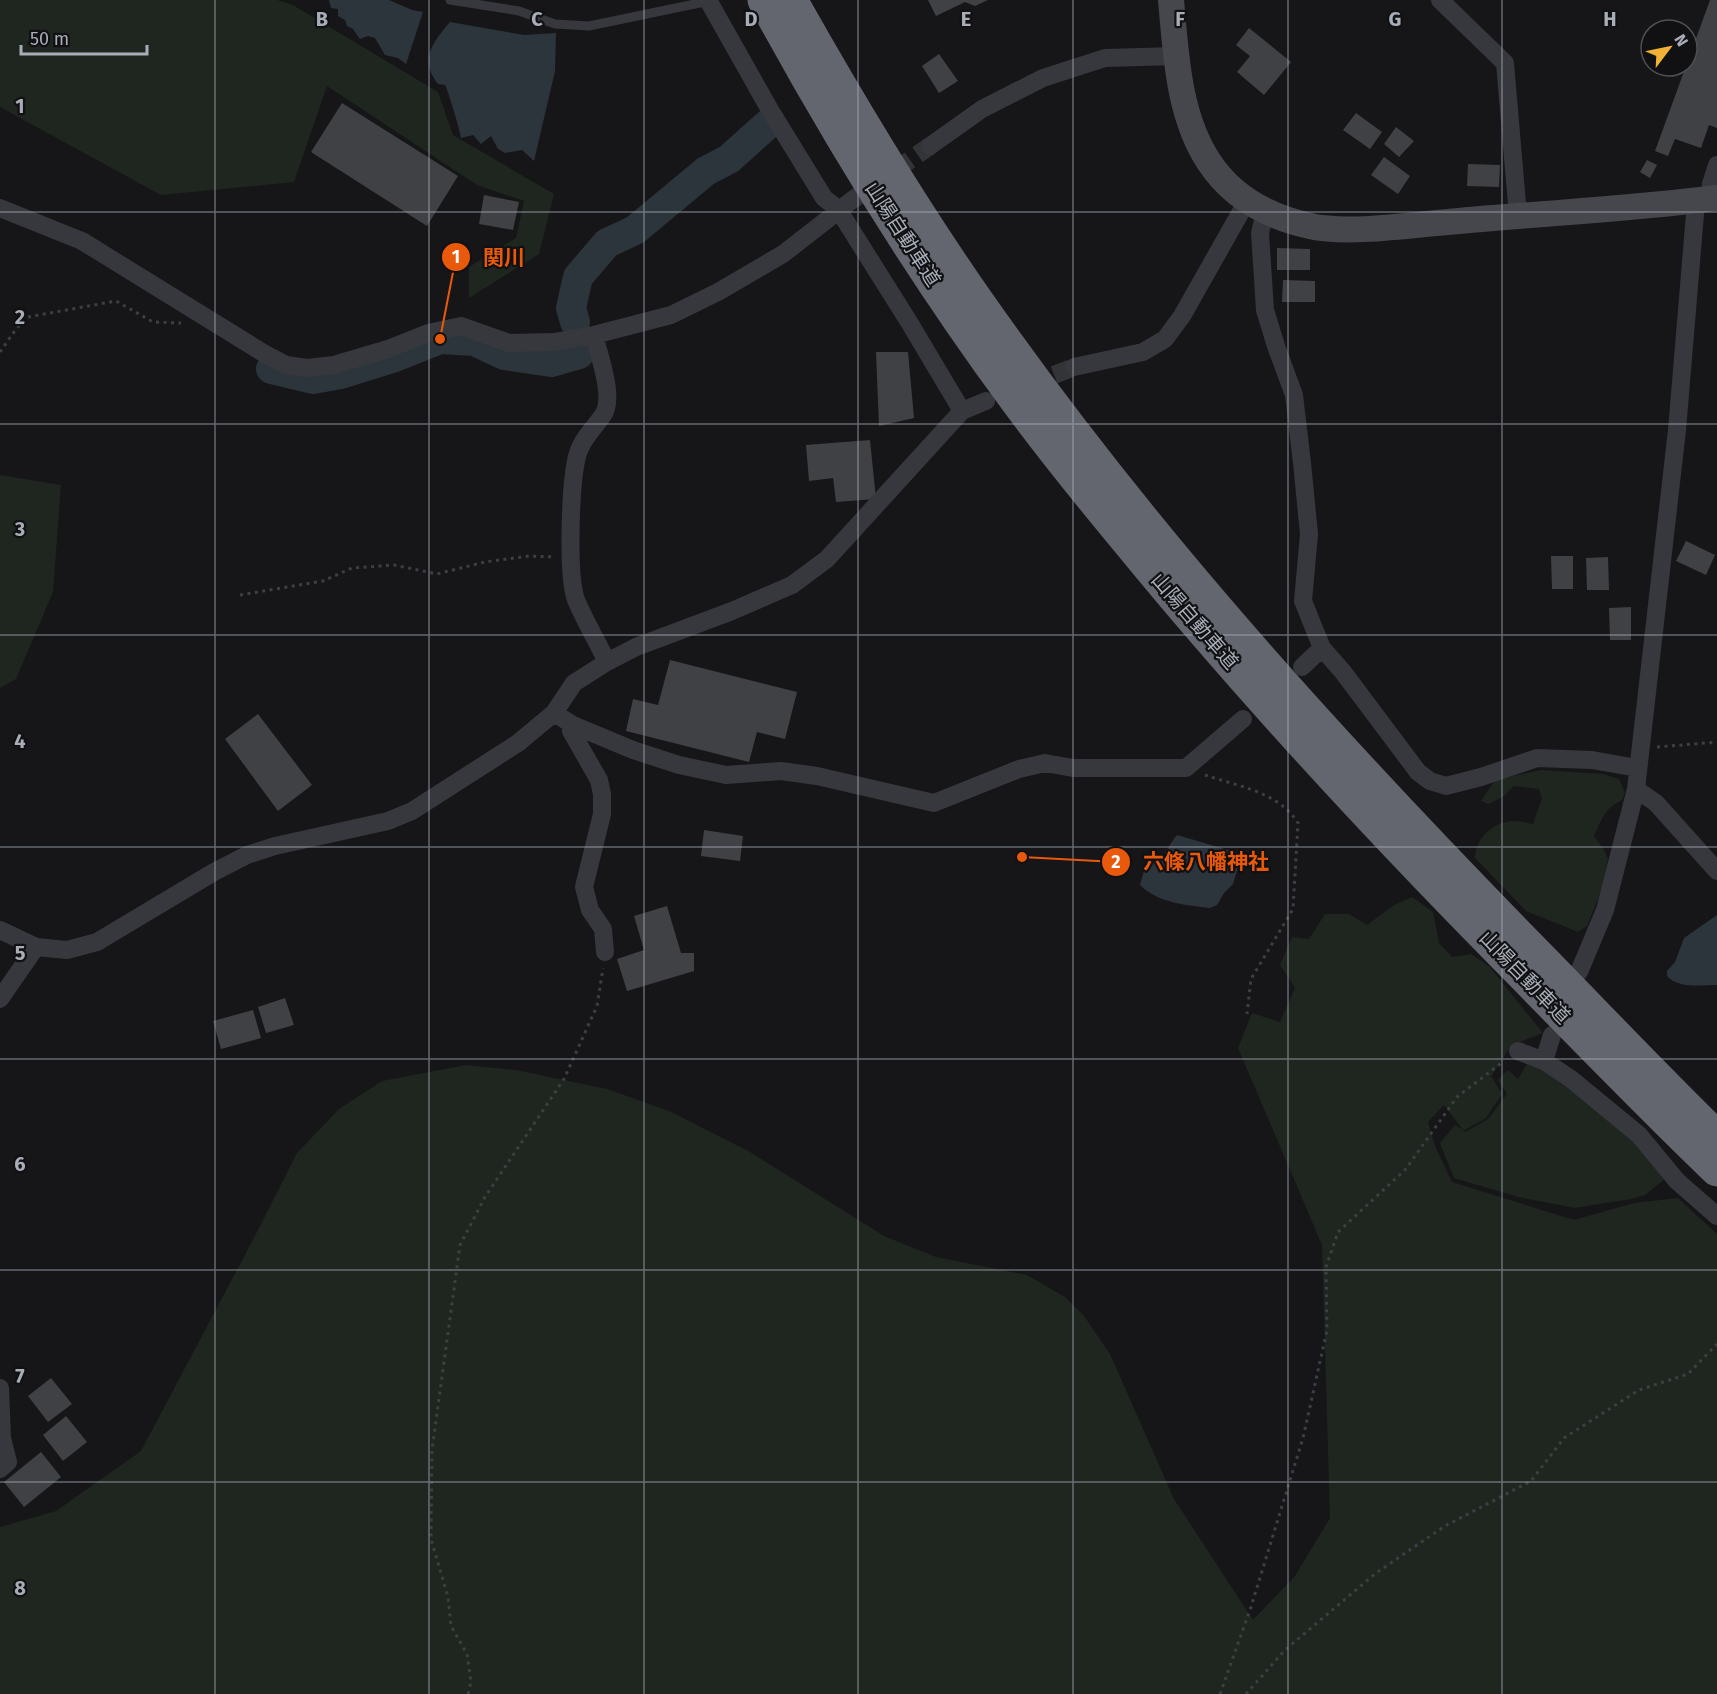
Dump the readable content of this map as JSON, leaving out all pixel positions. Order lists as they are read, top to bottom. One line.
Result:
{"streets":{"highway":["山陽自動車道"]},"places":["関川","六條八幡神社"],"scale_bar":"50 m","north":"top right","grid":{"columns":["B","C","D","E","F","G","H"],"rows":["1","2","3","4","5","6","7","8"]}}
